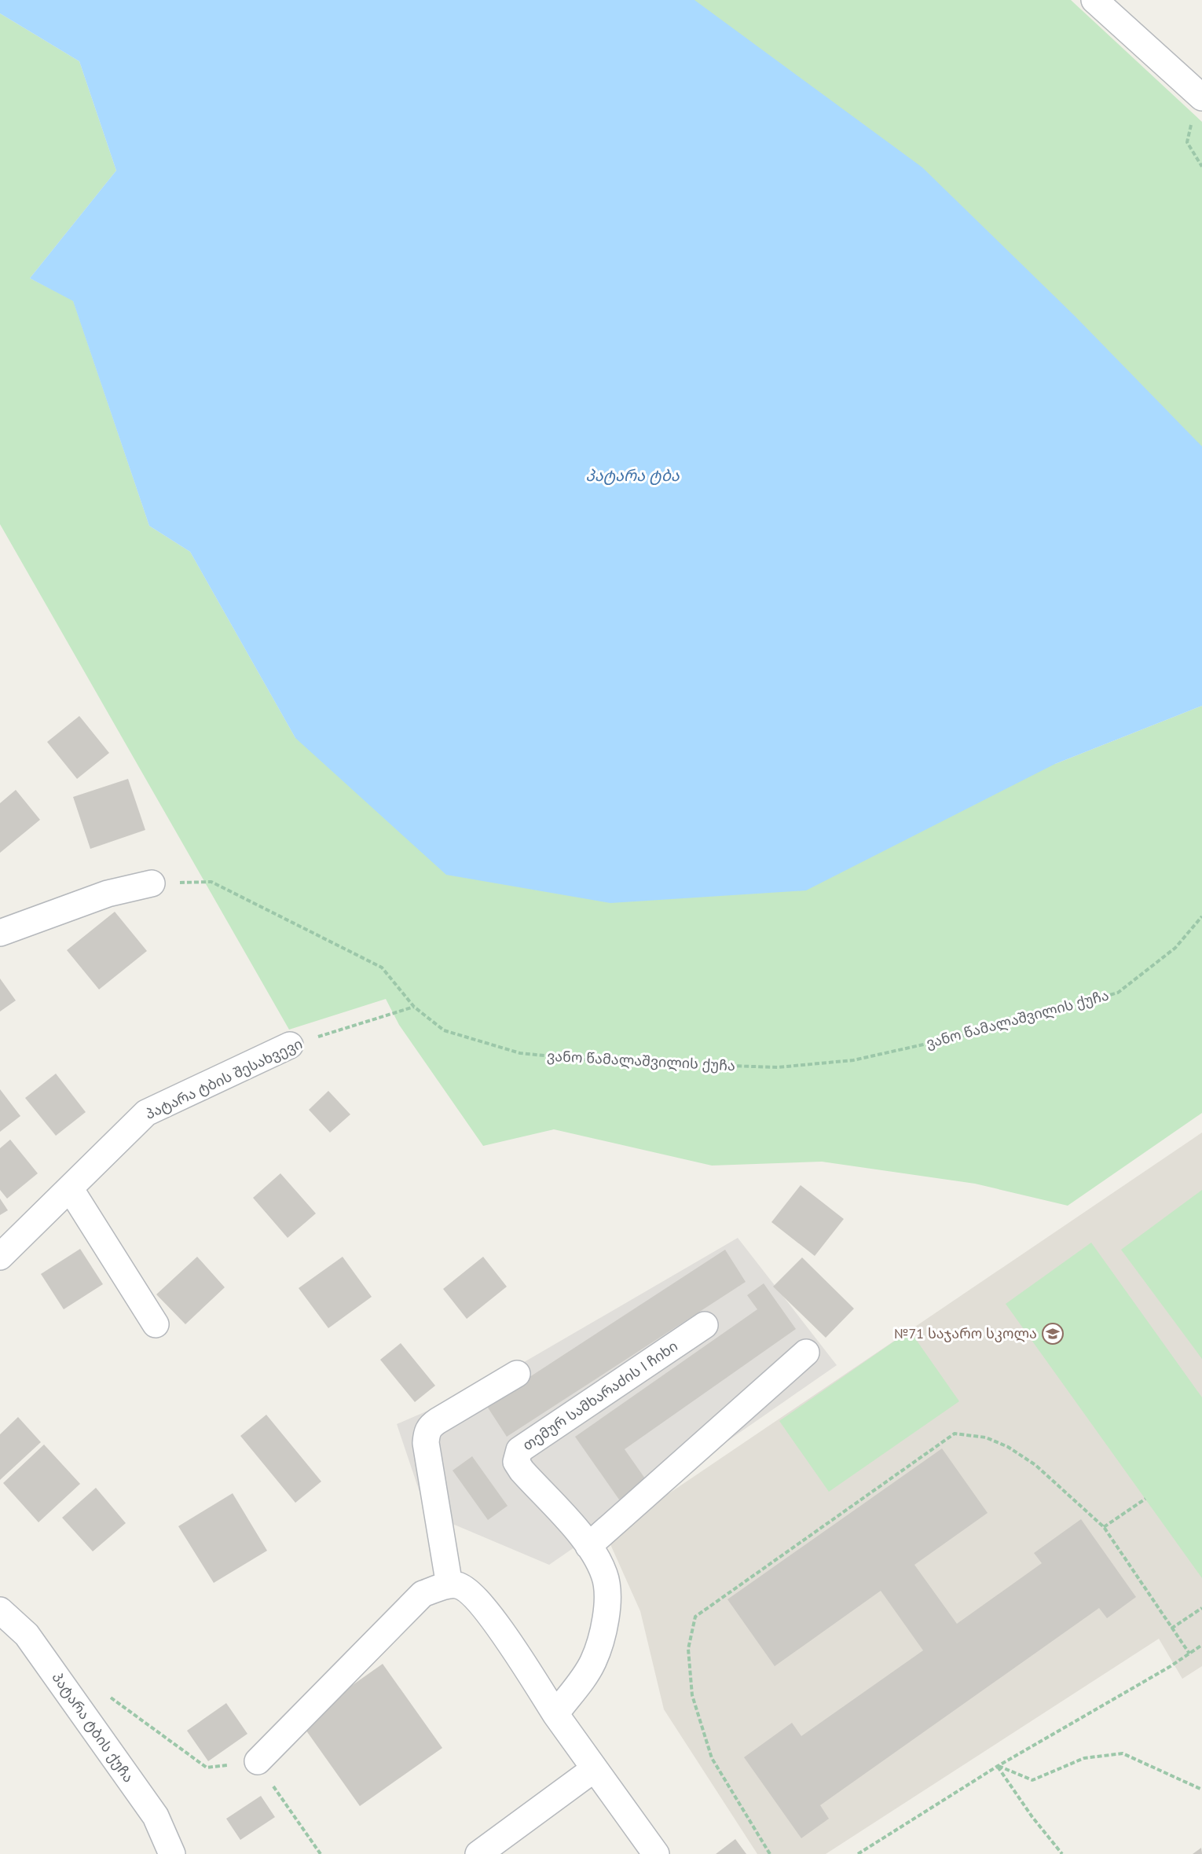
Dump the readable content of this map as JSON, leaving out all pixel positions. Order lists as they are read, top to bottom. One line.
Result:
{"streets":{"street":["პატარა ტბის შესახვევი","თემურ სამხარაძის I ჩიხი","პატარა ტბის ქუჩა"],"path":["ვანო წამალაშვილის ქუჩა"]},"crossings":[["ვანო წამალაშვილის ქუჩა","პატარა ტბის შესახვევი"]],"water":["პატარა ტბა"],"places":{"school or university":["№71 საჯარო სკოლა"]}}
